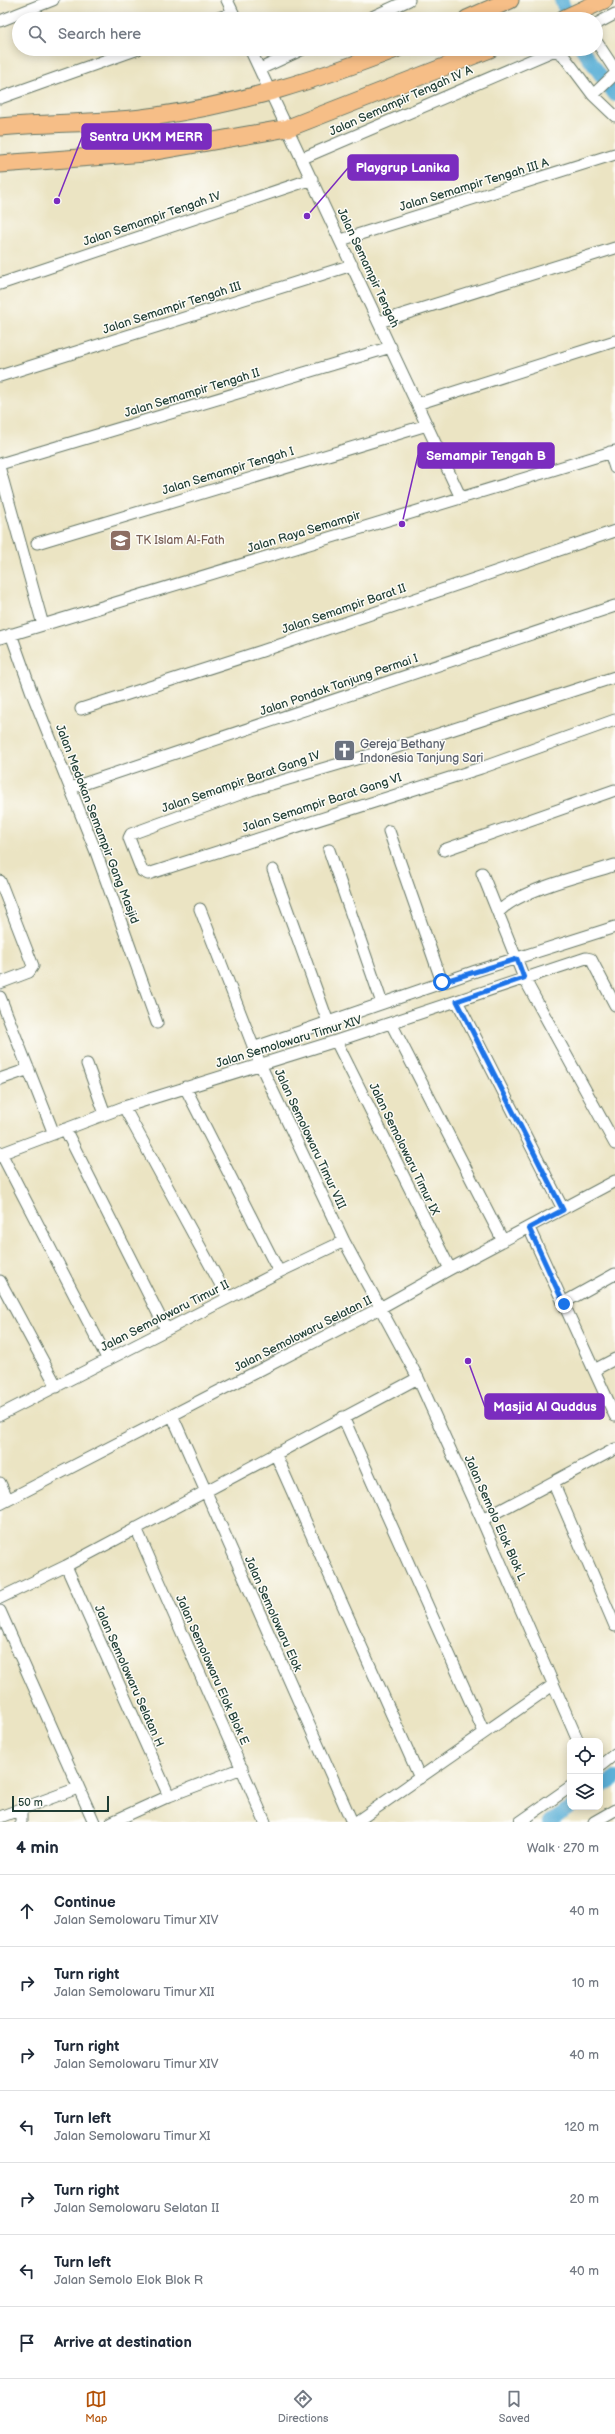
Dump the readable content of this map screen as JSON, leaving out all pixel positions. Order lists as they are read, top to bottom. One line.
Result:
{"streets":{"street":["Jalan Semampir Tengah IV A","Jalan Semampir Tengah III A","Jalan Semampir Tengah IV","Jalan Semampir Tengah","Jalan Semampir Tengah III","Jalan Semampir Tengah II","Jalan Semampir Tengah I","Jalan Raya Semampir","Jalan Semampir Barat II","Jalan Pondok Tanjung Permai I","Jalan Semampir Barat Gang IV","Jalan Semampir Barat Gang VI","Jalan Medokan Semampir Gang Masjid","Jalan Semolowaru Timur XIV","Jalan Semolowaru Timur VIII","Jalan Semolowaru Timur IX","Jalan Semolowaru Timur II","Jalan Semolowaru Selatan II","Jalan Semolo Elok Blok L","Jalan Semolowaru Elok","Jalan Semolowaru Elok Blok E","Jalan Semolowaru Selatan H"]},"crossings":[["Jalan Semampir Tengah IV A","Jalan Semampir Tengah"],["Jalan Semampir Tengah III A","Jalan Semampir Tengah"],["Jalan Semampir Tengah IV","Jalan Semampir Tengah"],["Jalan Semampir Tengah","Jalan Semampir Tengah III"],["Jalan Semampir Tengah","Jalan Semampir Tengah II"],["Jalan Semampir Tengah","Jalan Semampir Tengah I"],["Jalan Semampir Tengah","Jalan Raya Semampir"],["Jalan Raya Semampir","Jalan Medokan Semampir Gang Masjid"],["Jalan Pondok Tanjung Permai I","Jalan Medokan Semampir Gang Masjid"],["Jalan Semampir Barat Gang IV","Jalan Semampir Barat Gang VI"],["Jalan Semolowaru Timur XIV","Jalan Semolowaru Timur VIII"],["Jalan Semolowaru Timur XIV","Jalan Semolowaru Timur IX"],["Jalan Semolowaru Timur VIII","Jalan Semolowaru Timur II"],["Jalan Semolowaru Timur VIII","Jalan Semolowaru Selatan II"],["Jalan Semolowaru Timur VIII","Jalan Semolo Elok Blok L"],["Jalan Semolowaru Timur IX","Jalan Semolowaru Selatan II"],["Jalan Semolowaru Selatan II","Jalan Semolo Elok Blok L"],["Jalan Semolowaru Selatan II","Jalan Semolowaru Elok"]],"places":{"other":["Sentra UKM MERR","Playgrup Lanika","Semampir Tengah B","Masjid Al Quddus"],"school or university":["TK Islam Al-Fath"],"church":["Gereja Bethany Indonesia Tanjung Sari"]},"scale_bar":"50 m","page":{"search":"Search here","scale":"50 m","heading":["4 min","Walk · 270 m"],"list":[["Continue","Jalan Semolowaru Timur XIV","40 m"],["Turn right","Jalan Semolowaru Timur XII","10 m"],["Turn right","Jalan Semolowaru Timur XIV","40 m"],["Turn left","Jalan Semolowaru Timur XI","120 m"],["Turn right","Jalan Semolowaru Selatan II","20 m"],["Turn left","Jalan Semolo Elok Blok R","40 m"],"Arrive at destination"],"nav":["Map","Directions","Saved"]}}
